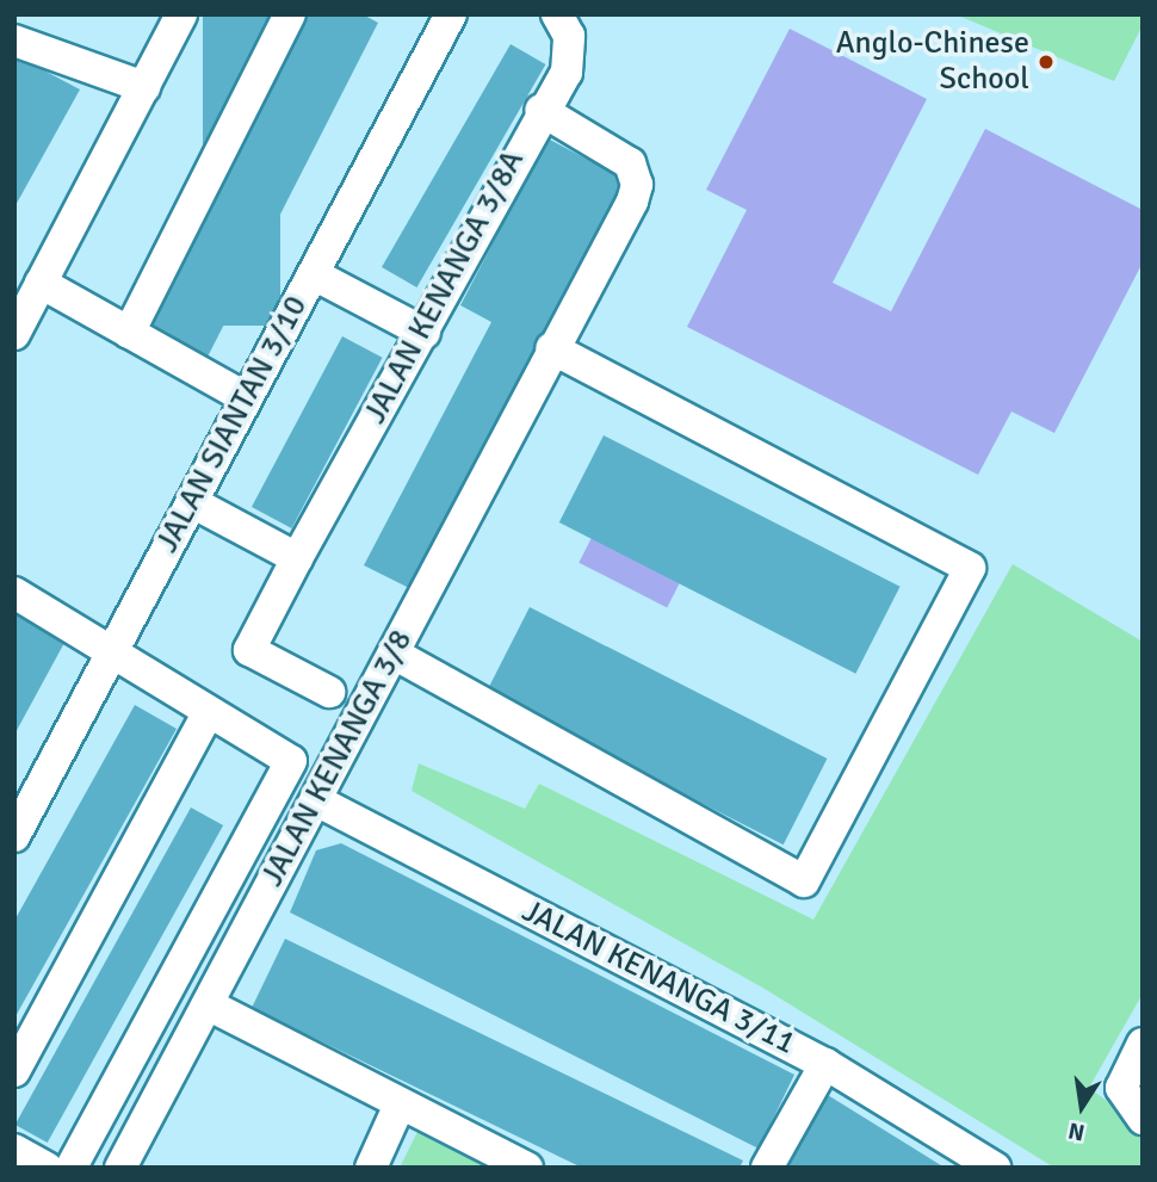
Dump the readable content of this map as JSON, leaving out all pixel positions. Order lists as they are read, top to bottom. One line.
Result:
{"streets":{"street":["JALAN KENANGA 3/8A","JALAN SIANTAN 3/10","JALAN KENANGA 3/8","JALAN KENANGA 3/11"]},"crossings":[["JALAN KENANGA 3/8A","JALAN KENANGA 3/8"],["JALAN KENANGA 3/8","JALAN KENANGA 3/11"]],"places":["Anglo-Chinese School"],"north":"bottom"}
